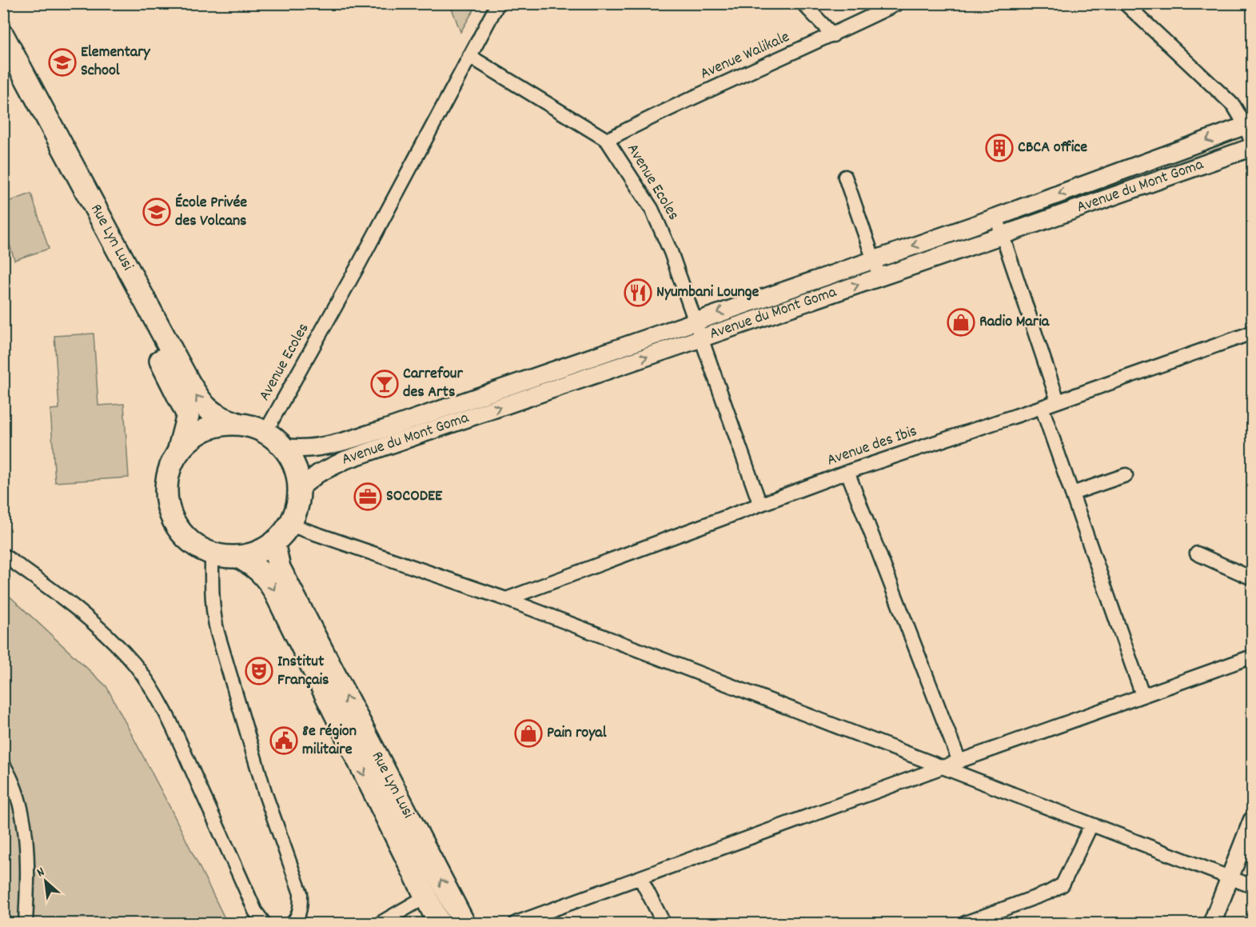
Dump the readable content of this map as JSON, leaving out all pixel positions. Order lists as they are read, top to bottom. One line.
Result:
{"streets":{"main road":["Rue Lyn Lusi"],"street":["Avenue Walikale","Avenue Ecoles","Avenue du Mont Goma","Avenue des Ibis"]},"crossings":[["Avenue Walikale","Avenue Ecoles"],["Avenue Ecoles","Avenue du Mont Goma"],["Avenue Ecoles","Rue Lyn Lusi"],["Avenue Ecoles","Avenue des Ibis"],["Avenue du Mont Goma","Rue Lyn Lusi"]],"places":{"school or university":["Elementary School","École Privée des Volcans"],"building":["CBCA office"],"restaurant":["Nyumbani Lounge"],"shop":["Radio Maria","Pain royal"],"bar":["Carrefour des Arts"],"office":["SOCODEE"],"theatre":["Institut Français"],"public building":["8e région militaire"]},"north":"top left"}
